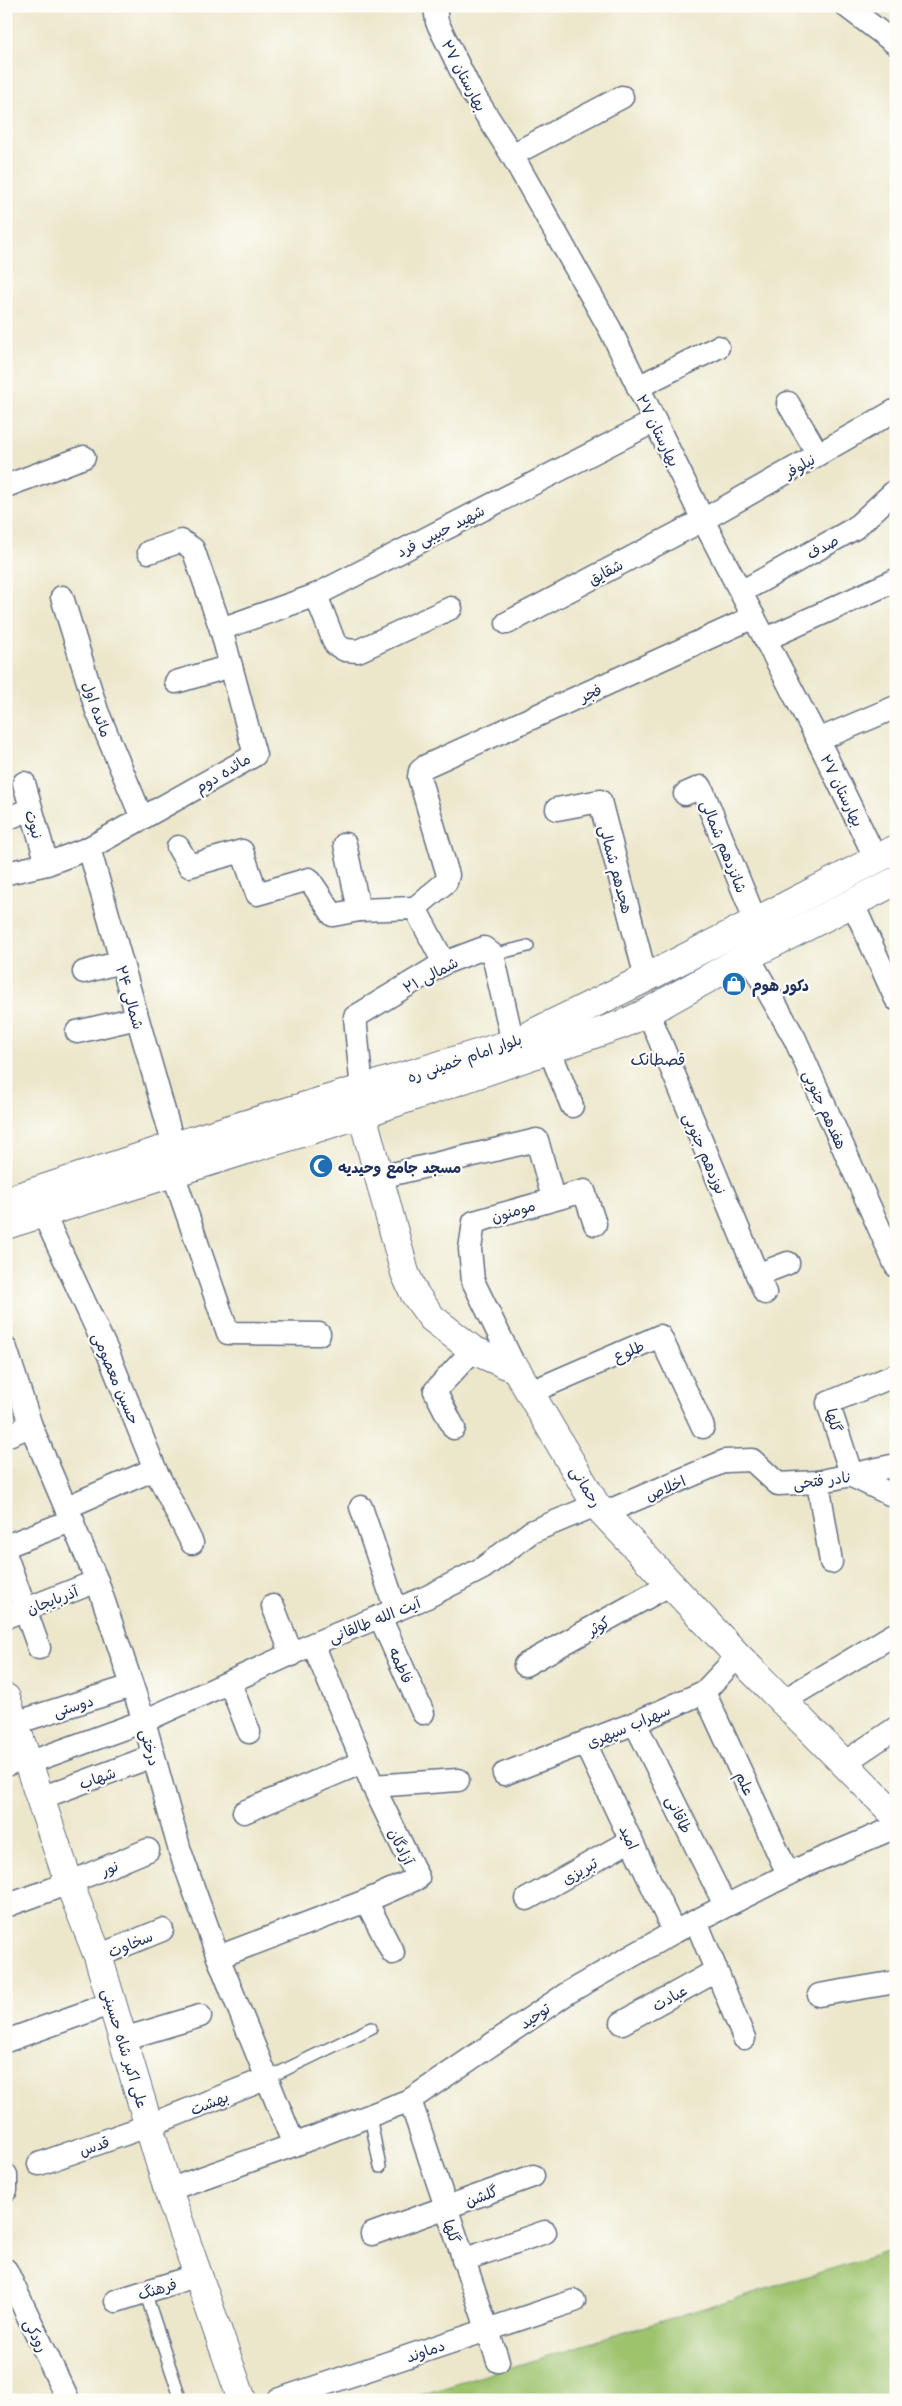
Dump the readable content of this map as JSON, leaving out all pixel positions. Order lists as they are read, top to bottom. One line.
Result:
{"streets":{"main road":["بلوار امام خمینی ره","رحمانی","علی اکبر شاه حسینی"],"street":["بهارستان ۲۷","نیلوفر","شهید حبیبی فرد","صدف","شقایق","فجر","مائده اول","مائده دوم","نبوت","شانزدهم شمالی","هجدهم شمالی","۲۱ شمالی","۲۴ شمالی","هفدهم جنوبی","نوزدهم جنوبی","مومنون","طلوع","حسین معصومی","گلها","نادر فتحی","اخلاص","آذربایجان","آیت الله طالقانی","کوثر","فاطمه","دوستی","سهراب سپهری","درختی","شهاب","علم","طاقانی","امید","آزادگان","نور","تبریزی","سخاوت","عبادت","توحید","بهشت","قدس","گلشن","فرهنگ","رودکی","دماوند"]},"crossings":[["بهارستان ۲۷","نیلوفر"],["بهارستان ۲۷","شهید حبیبی فرد"],["بهارستان ۲۷","صدف"],["بهارستان ۲۷","شقایق"],["بهارستان ۲۷","فجر"],["بهارستان ۲۷","بلوار امام خمینی ره"],["نیلوفر","شقایق"],["شهید حبیبی فرد","مائده دوم"],["مائده اول","مائده دوم"],["مائده دوم","نبوت"],["مائده دوم","۲۴ شمالی"],["شانزدهم شمالی","بلوار امام خمینی ره"],["هجدهم شمالی","بلوار امام خمینی ره"],["۲۱ شمالی","بلوار امام خمینی ره"],["۲۴ شمالی","بلوار امام خمینی ره"],["بلوار امام خمینی ره","هفدهم جنوبی"],["بلوار امام خمینی ره","نوزدهم جنوبی"],["بلوار امام خمینی ره","حسین معصومی"],["مومنون","رحمانی"],["طلوع","رحمانی"],["گلها","نادر فتحی"],["گلها","توحید"],["گلها","گلشن"],["گلها","دماوند"],["نادر فتحی","اخلاص"],["رحمانی","اخلاص"],["رحمانی","آیت الله طالقانی"],["رحمانی","کوثر"],["رحمانی","سهراب سپهری"],["اخلاص","آیت الله طالقانی"],["آذربایجان","درختی"],["آیت الله طالقانی","فاطمه"],["آیت الله طالقانی","درختی"],["آیت الله طالقانی","آزادگان"],["آیت الله طالقانی","علی اکبر شاه حسینی"],["دوستی","درختی"],["دوستی","علی اکبر شاه حسینی"],["سهراب سپهری","علم"],["سهراب سپهری","طاقانی"],["سهراب سپهری","امید"],["درختی","شهاب"],["درختی","آزادگان"],["درختی","توحید"],["درختی","بهشت"],["شهاب","علی اکبر شاه حسینی"],["علم","توحید"],["طاقانی","توحید"],["امید","تبریزی"],["امید","توحید"],["نور","علی اکبر شاه حسینی"],["سخاوت","علی اکبر شاه حسینی"],["توحید","علی اکبر شاه حسینی"],["علی اکبر شاه حسینی","بهشت"],["علی اکبر شاه حسینی","قدس"],["علی اکبر شاه حسینی","فرهنگ"],["بهشت","قدس"]],"districts":["قصطانک"],"places":{"shop":["دکور هوم"],"mosque":["مسجد جامع وحیدیه"]}}
